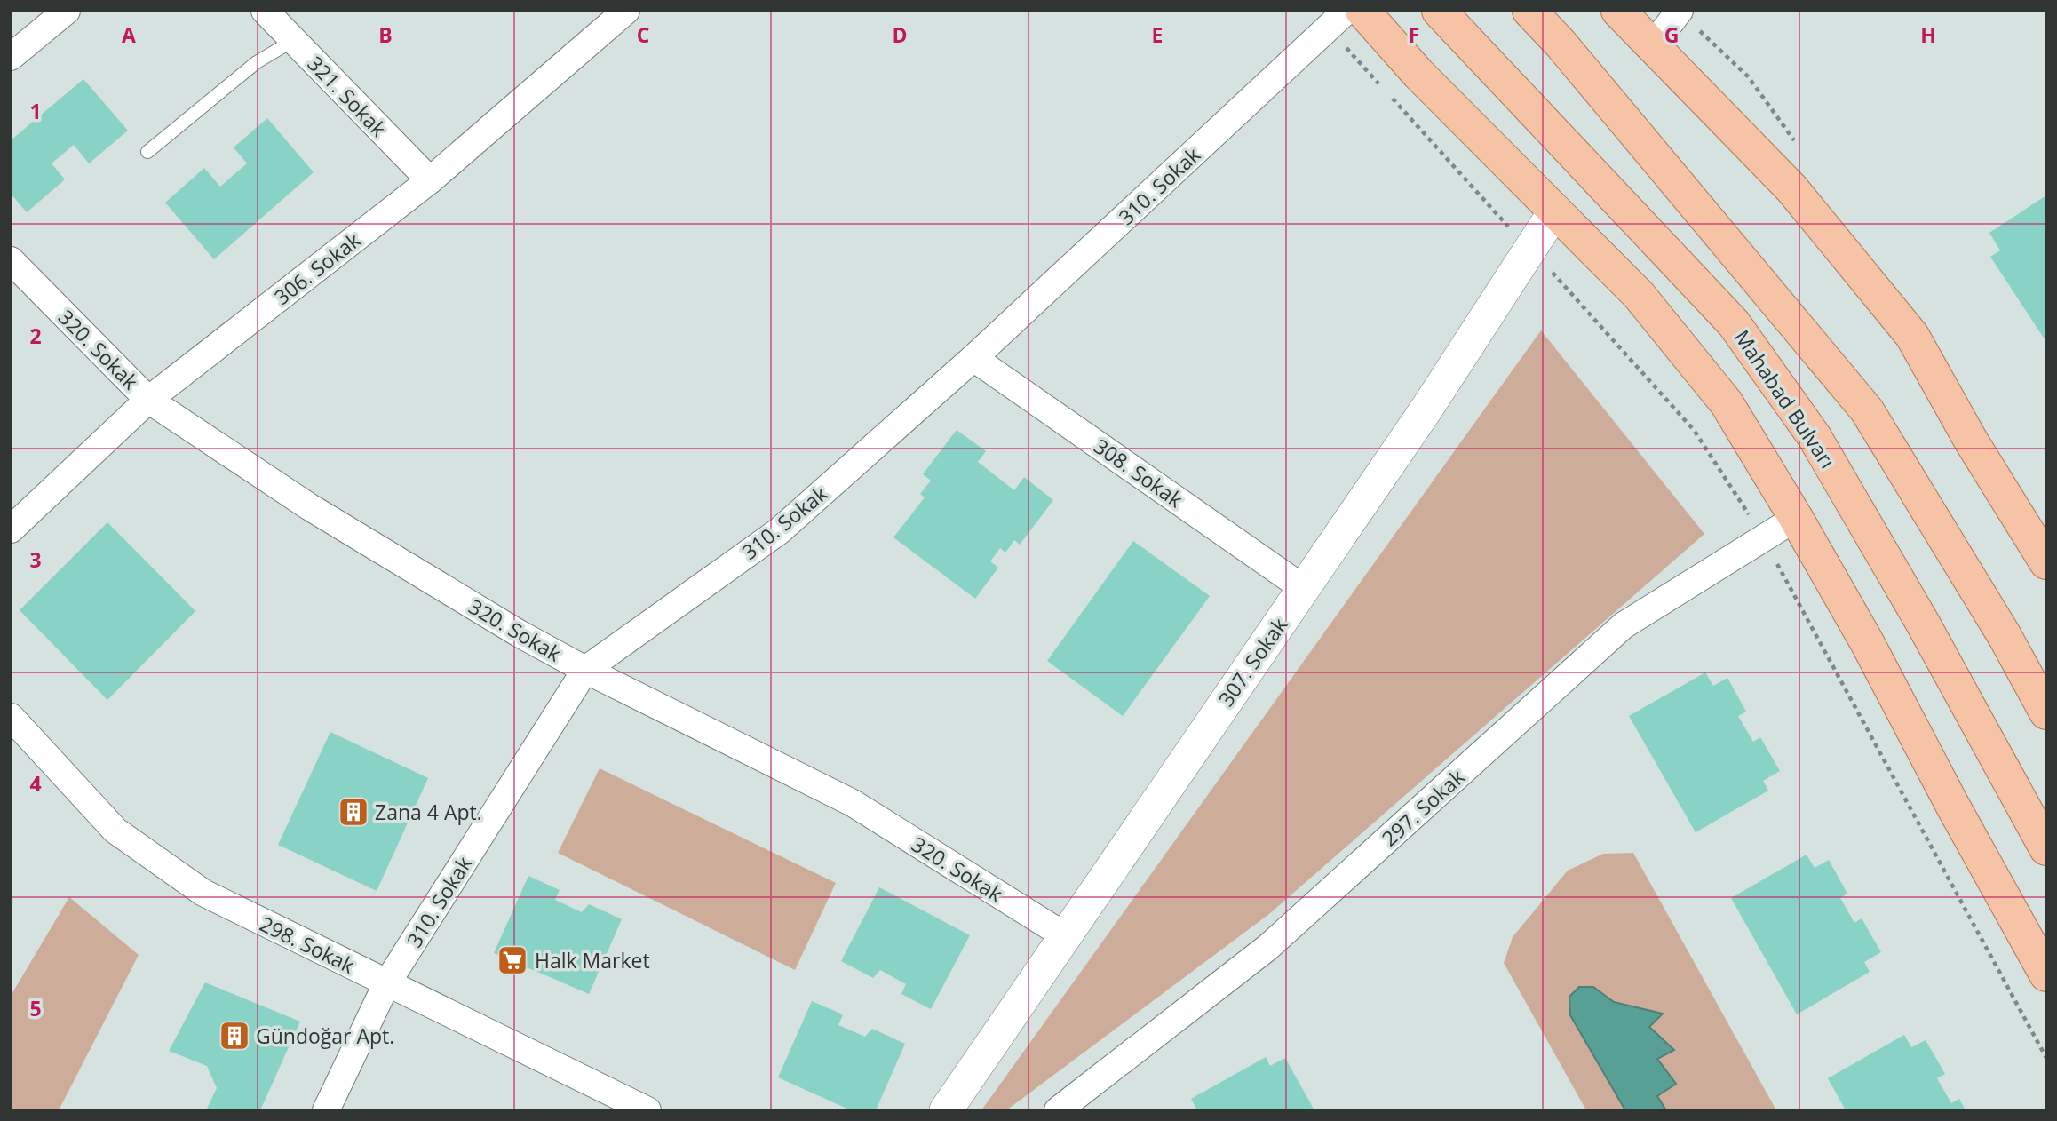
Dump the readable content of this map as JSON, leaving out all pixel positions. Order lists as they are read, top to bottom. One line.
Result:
{"streets":{"main road":["Mahabad Bulvarı"],"street":["321. Sokak","310. Sokak","306. Sokak","320. Sokak","308. Sokak","307. Sokak","297. Sokak","298. Sokak"]},"crossings":[["321. Sokak","306. Sokak"],["310. Sokak","320. Sokak"],["310. Sokak","308. Sokak"],["310. Sokak","298. Sokak"],["306. Sokak","320. Sokak"],["320. Sokak","307. Sokak"],["308. Sokak","307. Sokak"]],"places":{"building":["Zana 4 Apt.","Gündoğar Apt."],"supermarket":["Halk Market"]},"grid":{"columns":["A","B","C","D","E","F","G","H"],"rows":["1","2","3","4","5"]}}
